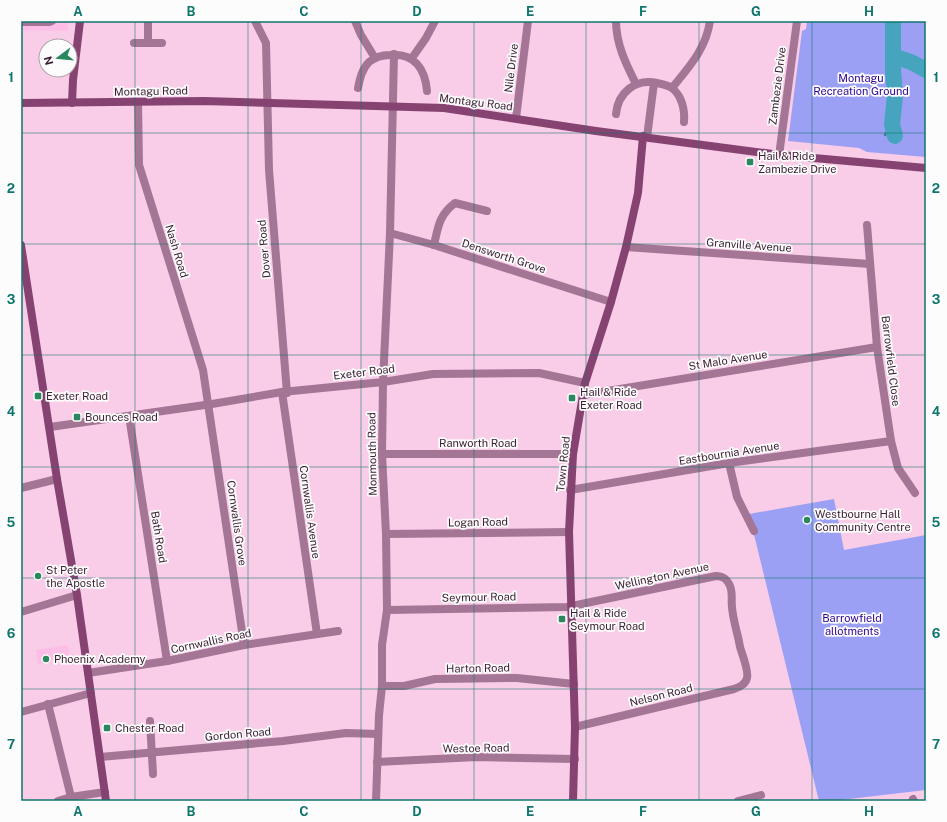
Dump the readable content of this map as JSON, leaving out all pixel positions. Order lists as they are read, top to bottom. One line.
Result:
{"streets":{"street":["Nile Drive","Zambezie Drive","Montagu Road","Granville Avenue","Dover Road","Nash Road","Densworth Grove","St Malo Avenue","Barrowfield Close","Exeter Road","Ranworth Road","Eastbournia Avenue","Monmouth Road","Town Road","Cornwallis Avenue","Logan Road","Cornwallis Grove","Bath Road","Wellington Avenue","Seymour Road","Cornwallis Road","Harton Road","Nelson Road","Gordon Road","Westoe Road"]},"crossings":[["Nile Drive","Montagu Road"],["Zambezie Drive","Montagu Road"],["Montagu Road","Dover Road"],["Montagu Road","Nash Road"],["Montagu Road","Monmouth Road"],["Montagu Road","Town Road"],["Granville Avenue","Barrowfield Close"],["Granville Avenue","Town Road"],["Dover Road","Exeter Road"],["Dover Road","Cornwallis Avenue"],["Nash Road","Exeter Road"],["Nash Road","Cornwallis Grove"],["Densworth Grove","Monmouth Road"],["Densworth Grove","Town Road"],["St Malo Avenue","Barrowfield Close"],["St Malo Avenue","Town Road"],["Barrowfield Close","Eastbournia Avenue"],["Exeter Road","Monmouth Road"],["Exeter Road","Town Road"],["Exeter Road","Cornwallis Avenue"],["Exeter Road","Cornwallis Grove"],["Exeter Road","Bath Road"],["Ranworth Road","Monmouth Road"],["Ranworth Road","Town Road"],["Eastbournia Avenue","Town Road"],["Monmouth Road","Logan Road"],["Monmouth Road","Seymour Road"],["Monmouth Road","Harton Road"],["Monmouth Road","Gordon Road"],["Monmouth Road","Westoe Road"],["Town Road","Logan Road"],["Town Road","Wellington Avenue"],["Town Road","Seymour Road"],["Town Road","Harton Road"],["Town Road","Nelson Road"],["Town Road","Westoe Road"],["Cornwallis Avenue","Cornwallis Road"],["Cornwallis Grove","Cornwallis Road"],["Bath Road","Cornwallis Road"],["Wellington Avenue","Seymour Road"],["Wellington Avenue","Nelson Road"]],"parks":["Montagu Recreation Ground","Barrowfield allotments"],"places":{"transit":["Hail & Ride Zambezie Drive","Exeter Road","Hail & Ride Exeter Road","Bounces Road","Hail & Ride Seymour Road","Chester Road"],"other":["Westbourne Hall Community Centre","St Peter the Apostle","Phoenix Academy"]},"north":"left","grid":{"columns":["A","B","C","D","E","F","G","H"],"rows":["1","2","3","4","5","6","7"]}}
